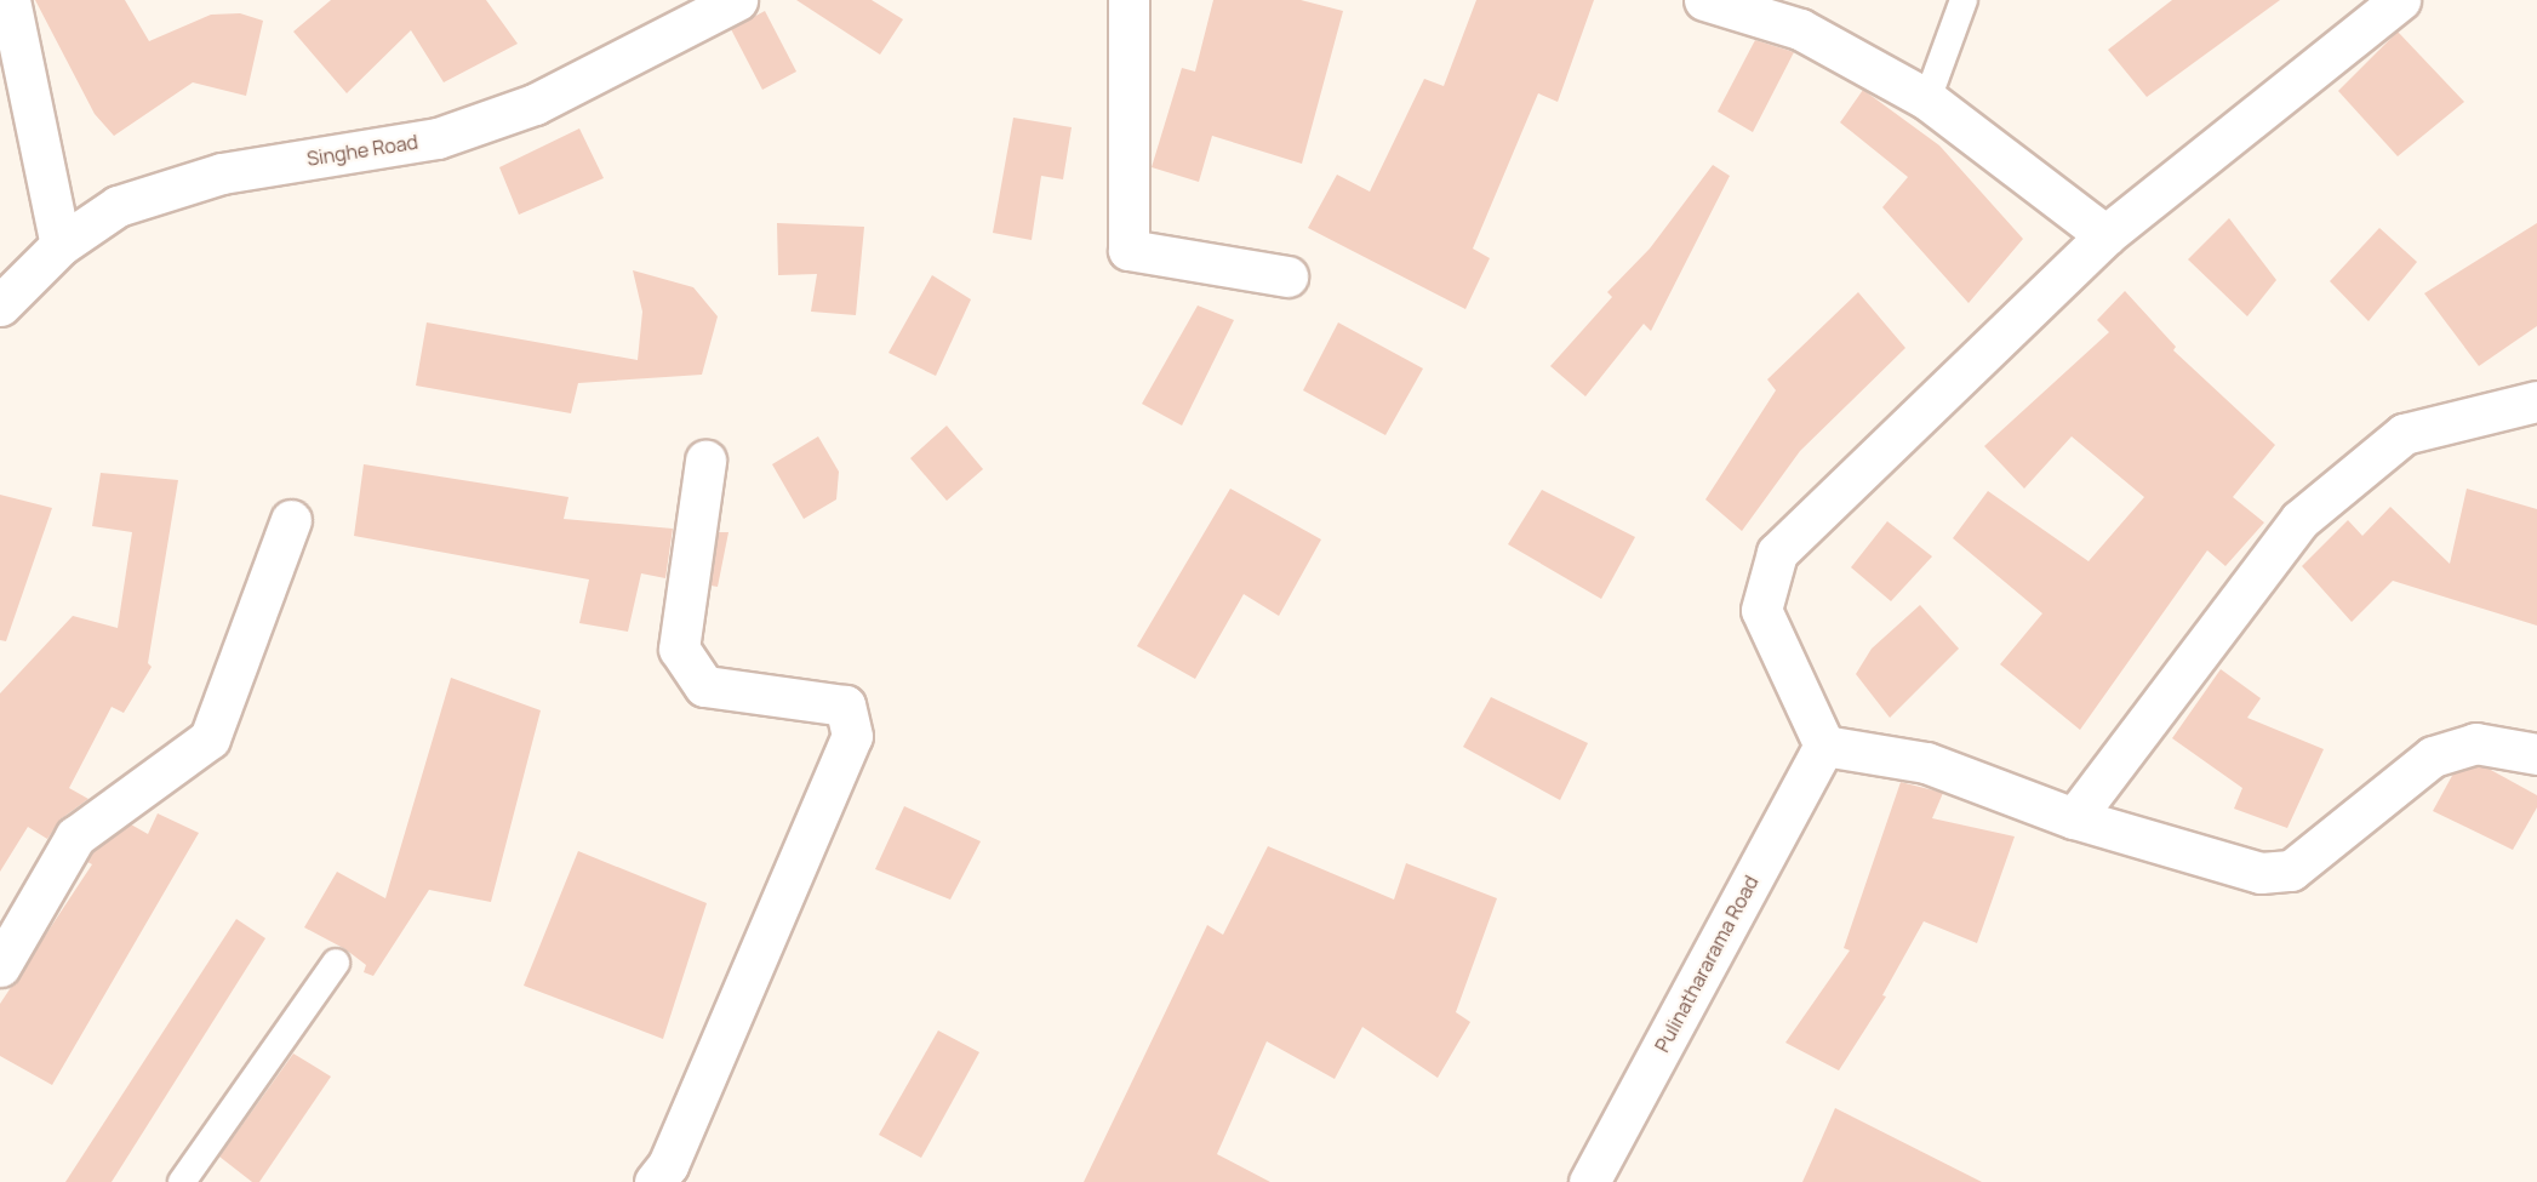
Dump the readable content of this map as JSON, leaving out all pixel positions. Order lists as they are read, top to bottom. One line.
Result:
{"streets":{"street":["Singhe Road","Pulinathararama Road"]}}
